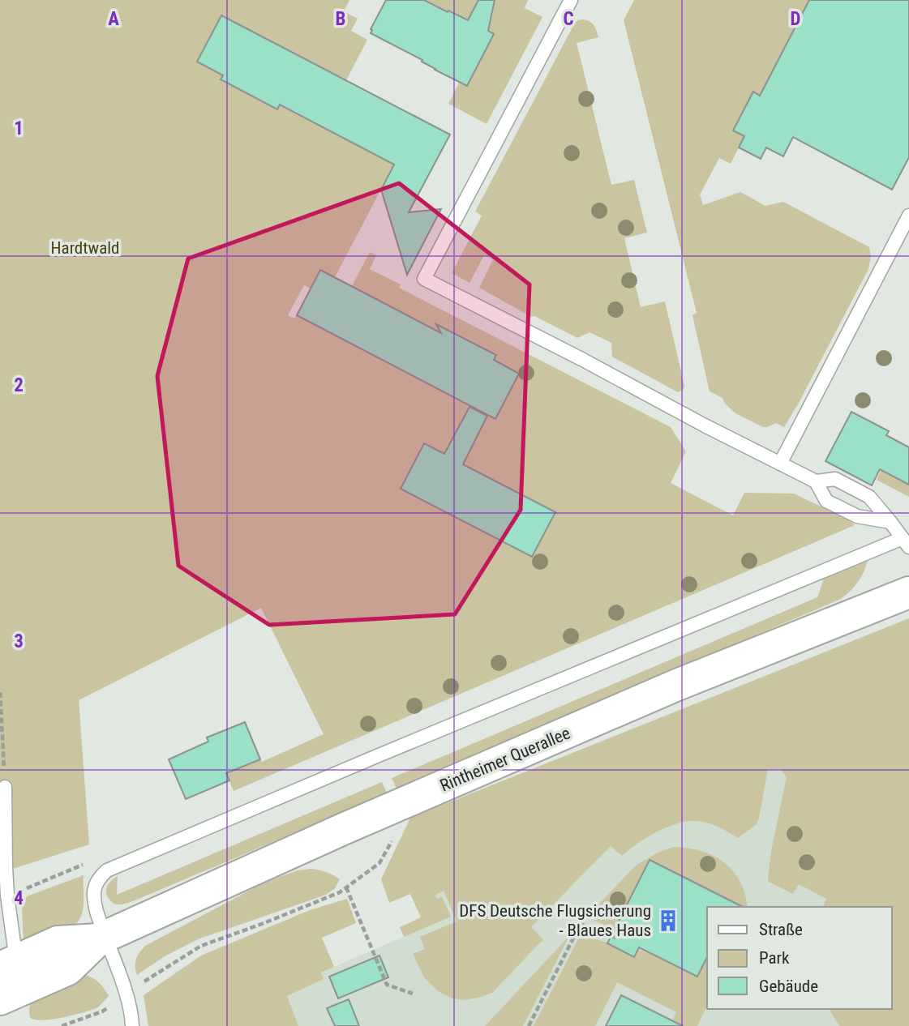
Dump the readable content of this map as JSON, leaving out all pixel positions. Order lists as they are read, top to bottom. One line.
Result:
{"streets":{"street":["Rintheimer Querallee"]},"parks":["Hardtwald"],"places":{"building":["DFS Deutsche Flugsicherung - Blaues Haus"]},"legend":["Straße","Park","Gebäude"],"grid":{"columns":["A","B","C","D"],"rows":["1","2","3","4"]}}
